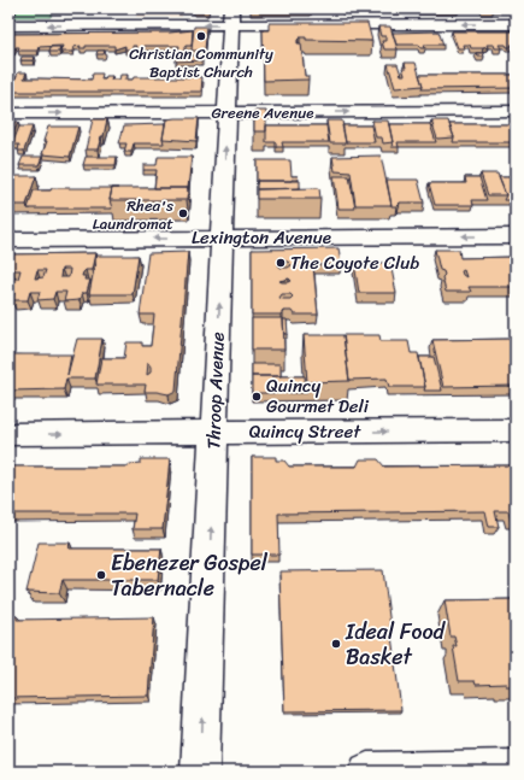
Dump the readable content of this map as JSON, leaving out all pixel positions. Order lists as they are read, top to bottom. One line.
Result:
{"streets":{"street":["Greene Avenue","Lexington Avenue","Throop Avenue","Quincy Street"]},"crossings":[["Greene Avenue","Throop Avenue"],["Lexington Avenue","Throop Avenue"],["Throop Avenue","Quincy Street"]],"one_way":["Throop Avenue","Quincy Street"],"places":["Christian Community Baptist Church","Rhea's Laundromat","The Coyote Club","Quincy Gourmet Deli","Ebenezer Gospel Tabernacle","Ideal Food Basket"]}
